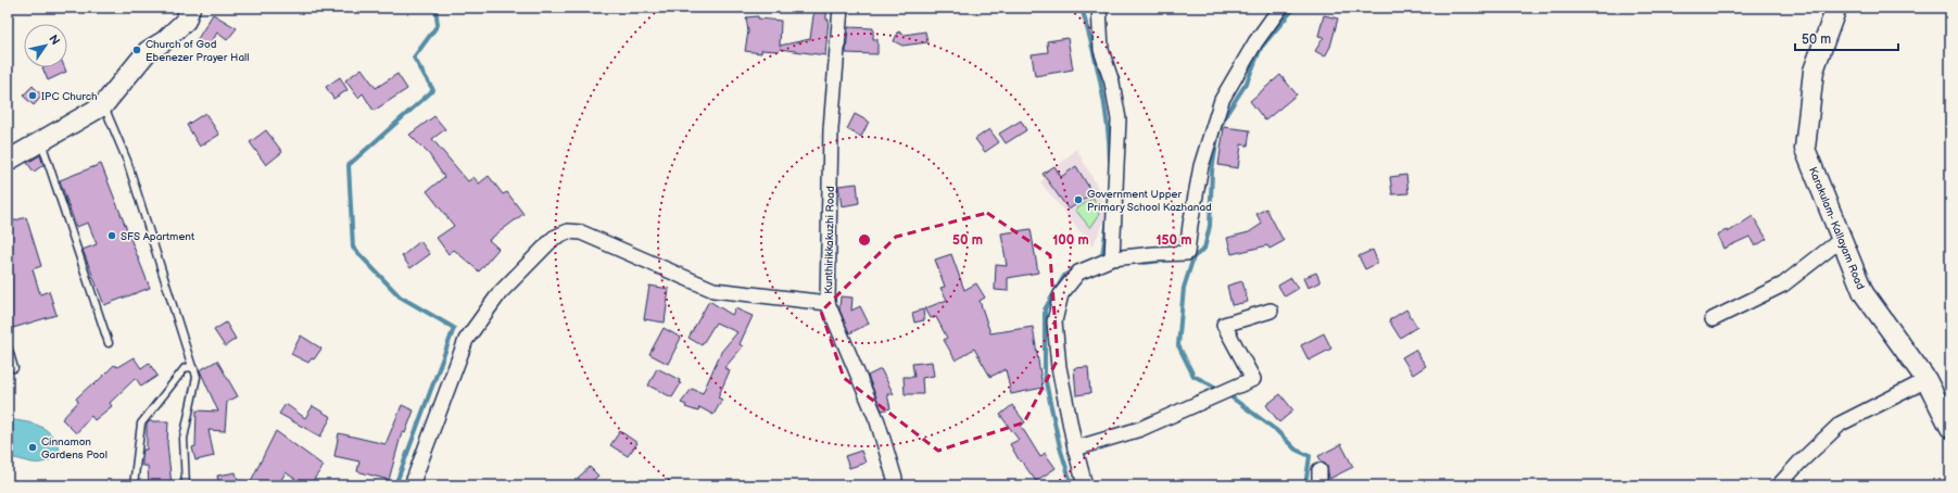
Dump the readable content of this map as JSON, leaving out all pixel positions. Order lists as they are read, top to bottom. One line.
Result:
{"streets":{"street":["Karakulam- Kallayam Road","Kunthirikkakuzhi Road"]},"places":["Church of God Ebenezer Prayer Hall","IPC Church","Government Upper Primary School Kazhanad","SFS Apartment","Cinnamon Gardens Pool"],"scale_bar":"50 m","north":"top right","rings":["50 m","100 m","150 m"]}
